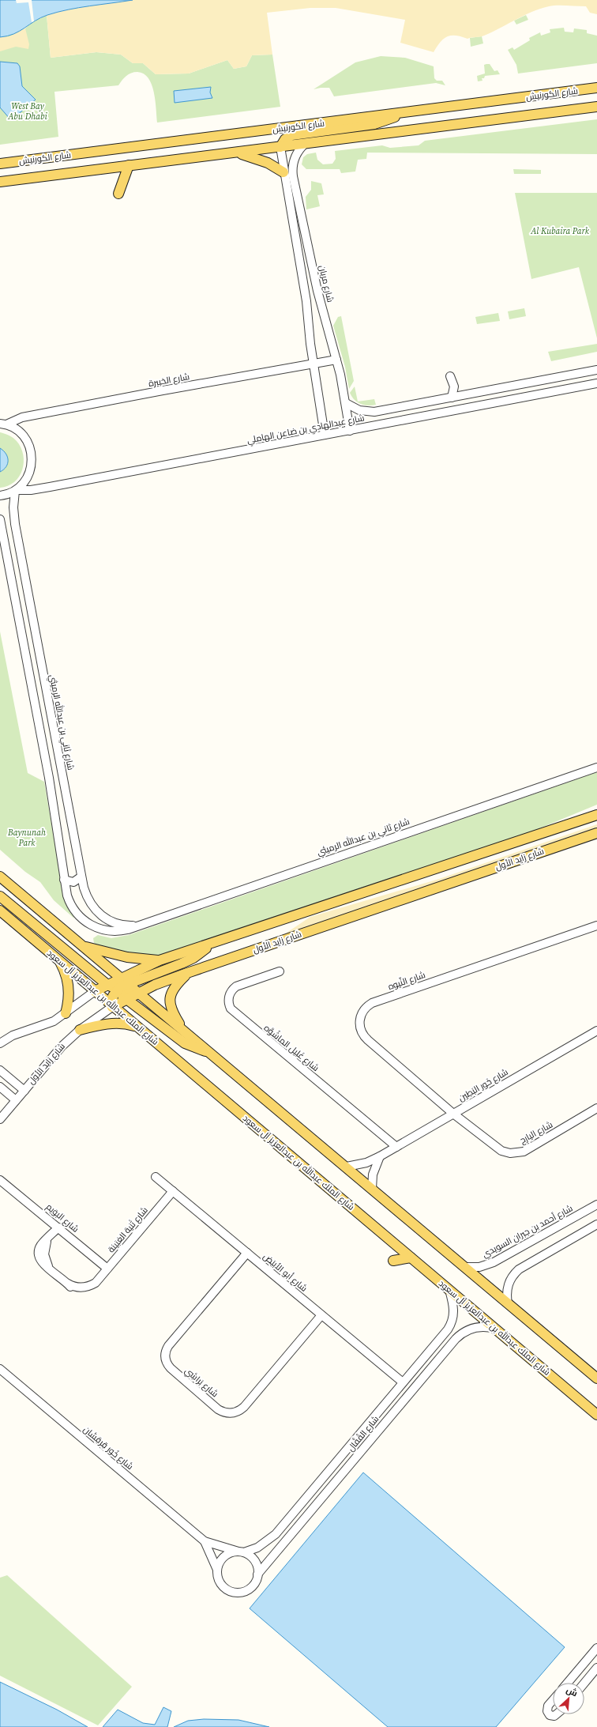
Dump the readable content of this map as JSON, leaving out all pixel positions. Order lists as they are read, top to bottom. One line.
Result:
{"streets":{"main road":["شارع الكورنيش","شارع زايد الأول","شارع الملك عبدالله بن عبدالعزيز آل سعود"],"street":["شارع مربان","شارع الخبيرة","شارع عبدالهادي بن ضاعن الهاملي","شارع ثاني بن عبدالله الرميثي","شارع النِّيوه","شارع غَلِيل الماشُوَّه","شارع خَور البَطِين","شارع اليارِح","شارع البوَيم","شارع ثَنية الغبَينة","شارع أحمد بن جبران السويدي","شارع أبو الأبيَض","شارع بَراشِي","شارع القُفَّال","شارع خُور قِرقِشان"]},"crossings":[["شارع الكورنيش","شارع مربان"],["شارع مربان","شارع الخبيرة"],["شارع مربان","شارع عبدالهادي بن ضاعن الهاملي"],["شارع عبدالهادي بن ضاعن الهاملي","شارع ثاني بن عبدالله الرميثي"],["شارع زايد الأول","شارع الملك عبدالله بن عبدالعزيز آل سعود"],["شارع النِّيوه","شارع خَور البَطِين"],["شارع النِّيوه","شارع اليارِح"],["شارع الملك عبدالله بن عبدالعزيز آل سعود","شارع القُفَّال"],["شارع غَلِيل الماشُوَّه","شارع خَور البَطِين"],["شارع خَور البَطِين","شارع اليارِح"],["شارع البوَيم","شارع ثَنية الغبَينة"],["شارع ثَنية الغبَينة","شارع أبو الأبيَض"],["شارع أبو الأبيَض","شارع بَراشِي"],["شارع أبو الأبيَض","شارع القُفَّال"],["شارع القُفَّال","شارع خُور قِرقِشان"]],"parks":["West Bay Abu Dhabi","Al Kubaira Park","Baynunah Park"],"north":"top right"}
